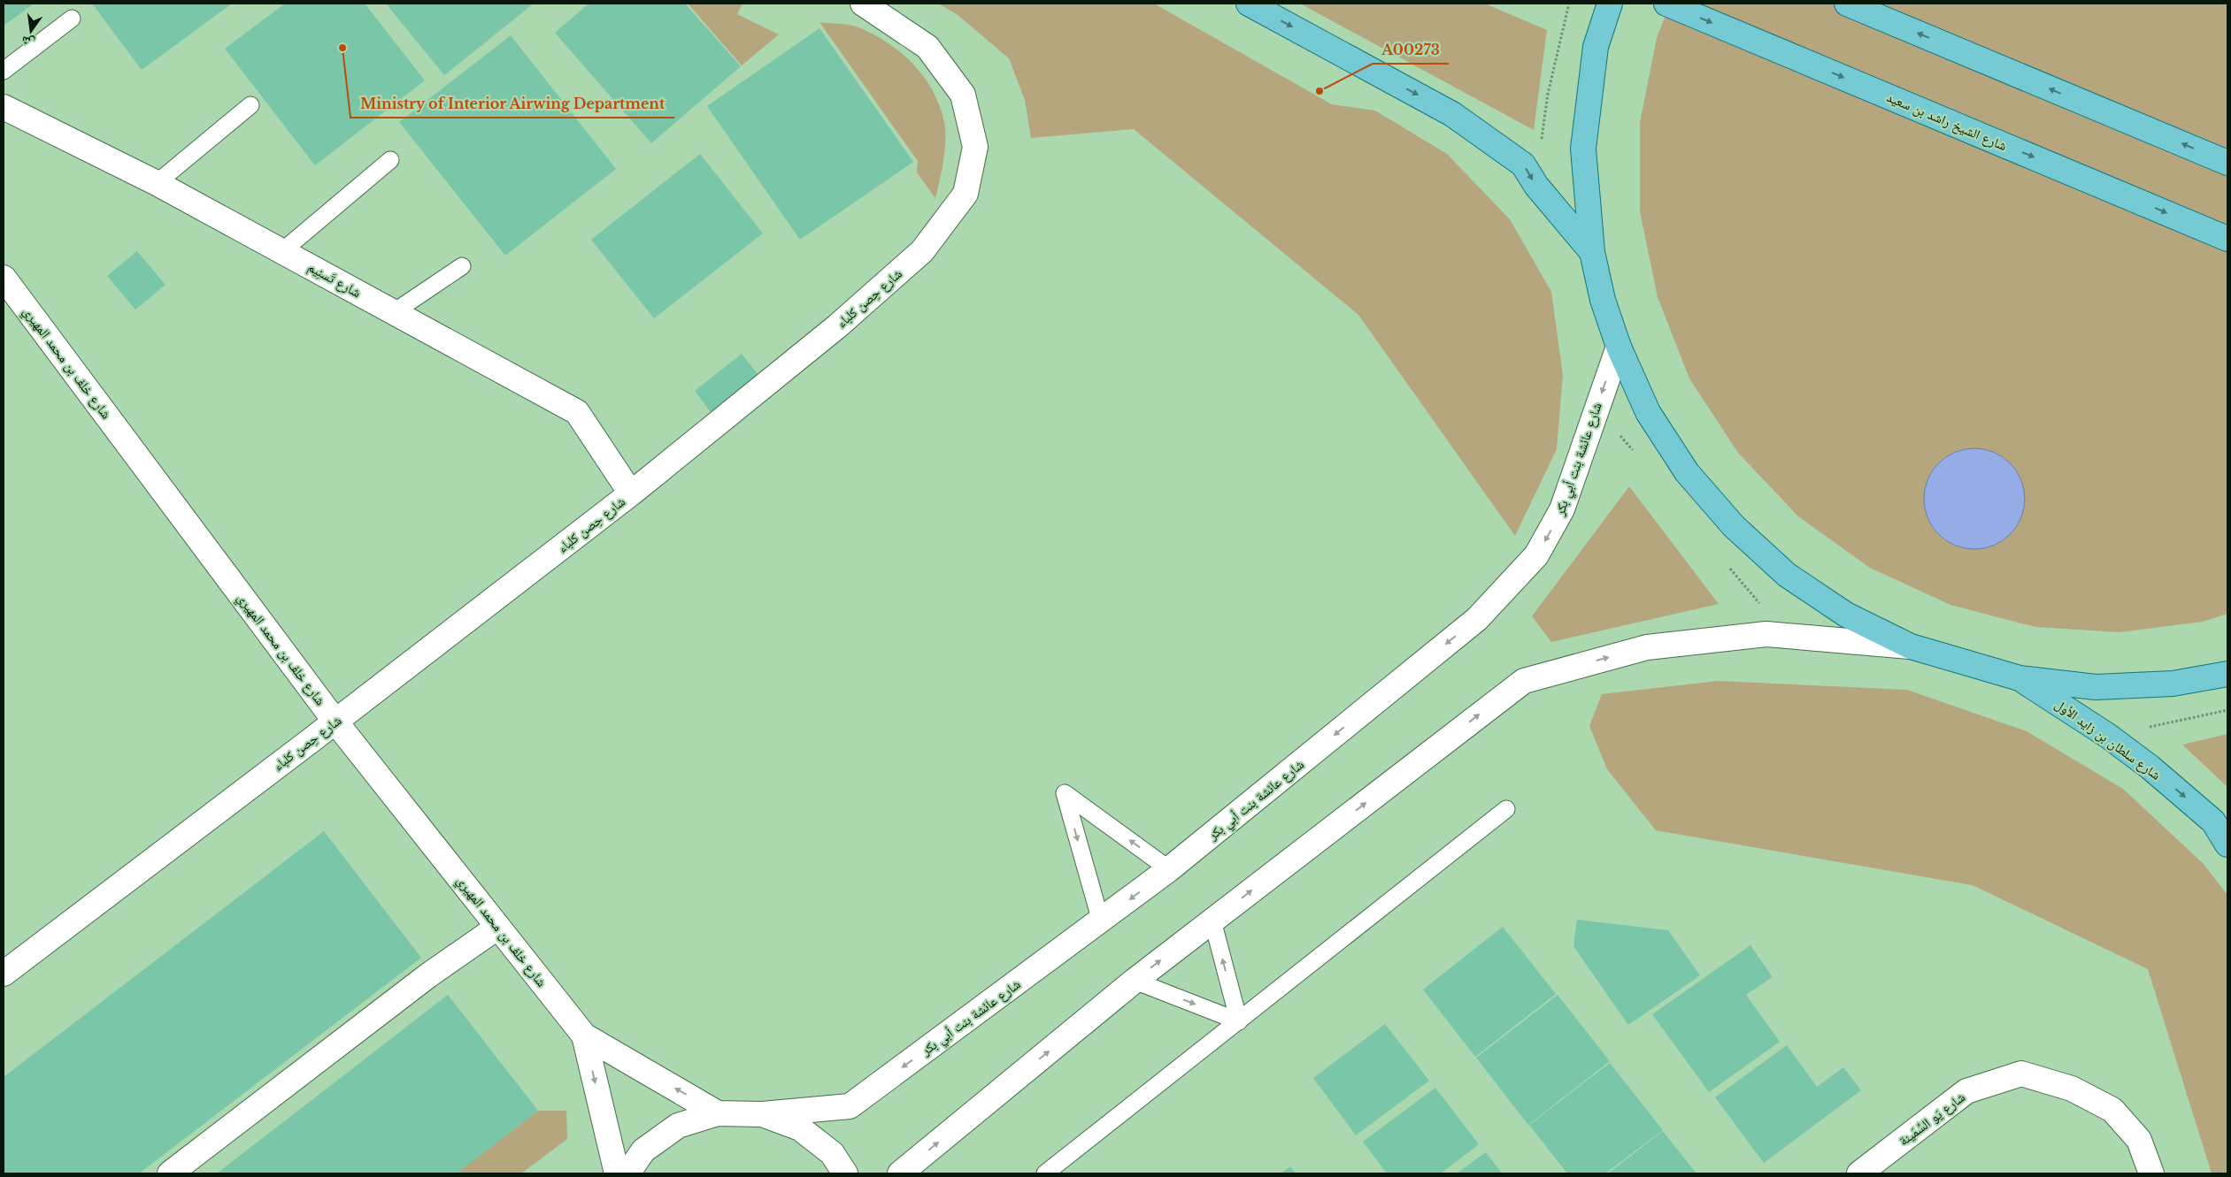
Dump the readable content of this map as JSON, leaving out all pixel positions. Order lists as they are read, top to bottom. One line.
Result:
{"streets":{"main road":["شارع الشيخ راشد بن سعيد","شارع سلطان بن زايد الأول"],"street":["شارع تَسنِيم","شارع حِصن كلباء","شارع خلف بن محمد المهيري","شارع عائشة بنت أبي بكر","شارع يَو السِّمَينة"]},"crossings":[["شارع تَسنِيم","شارع حِصن كلباء"],["شارع حِصن كلباء","شارع خلف بن محمد المهيري"]],"one_way":["شارع سلطان بن زايد الأول"],"places":["Ministry of Interior Airwing Department","A00273"],"north":"bottom"}
